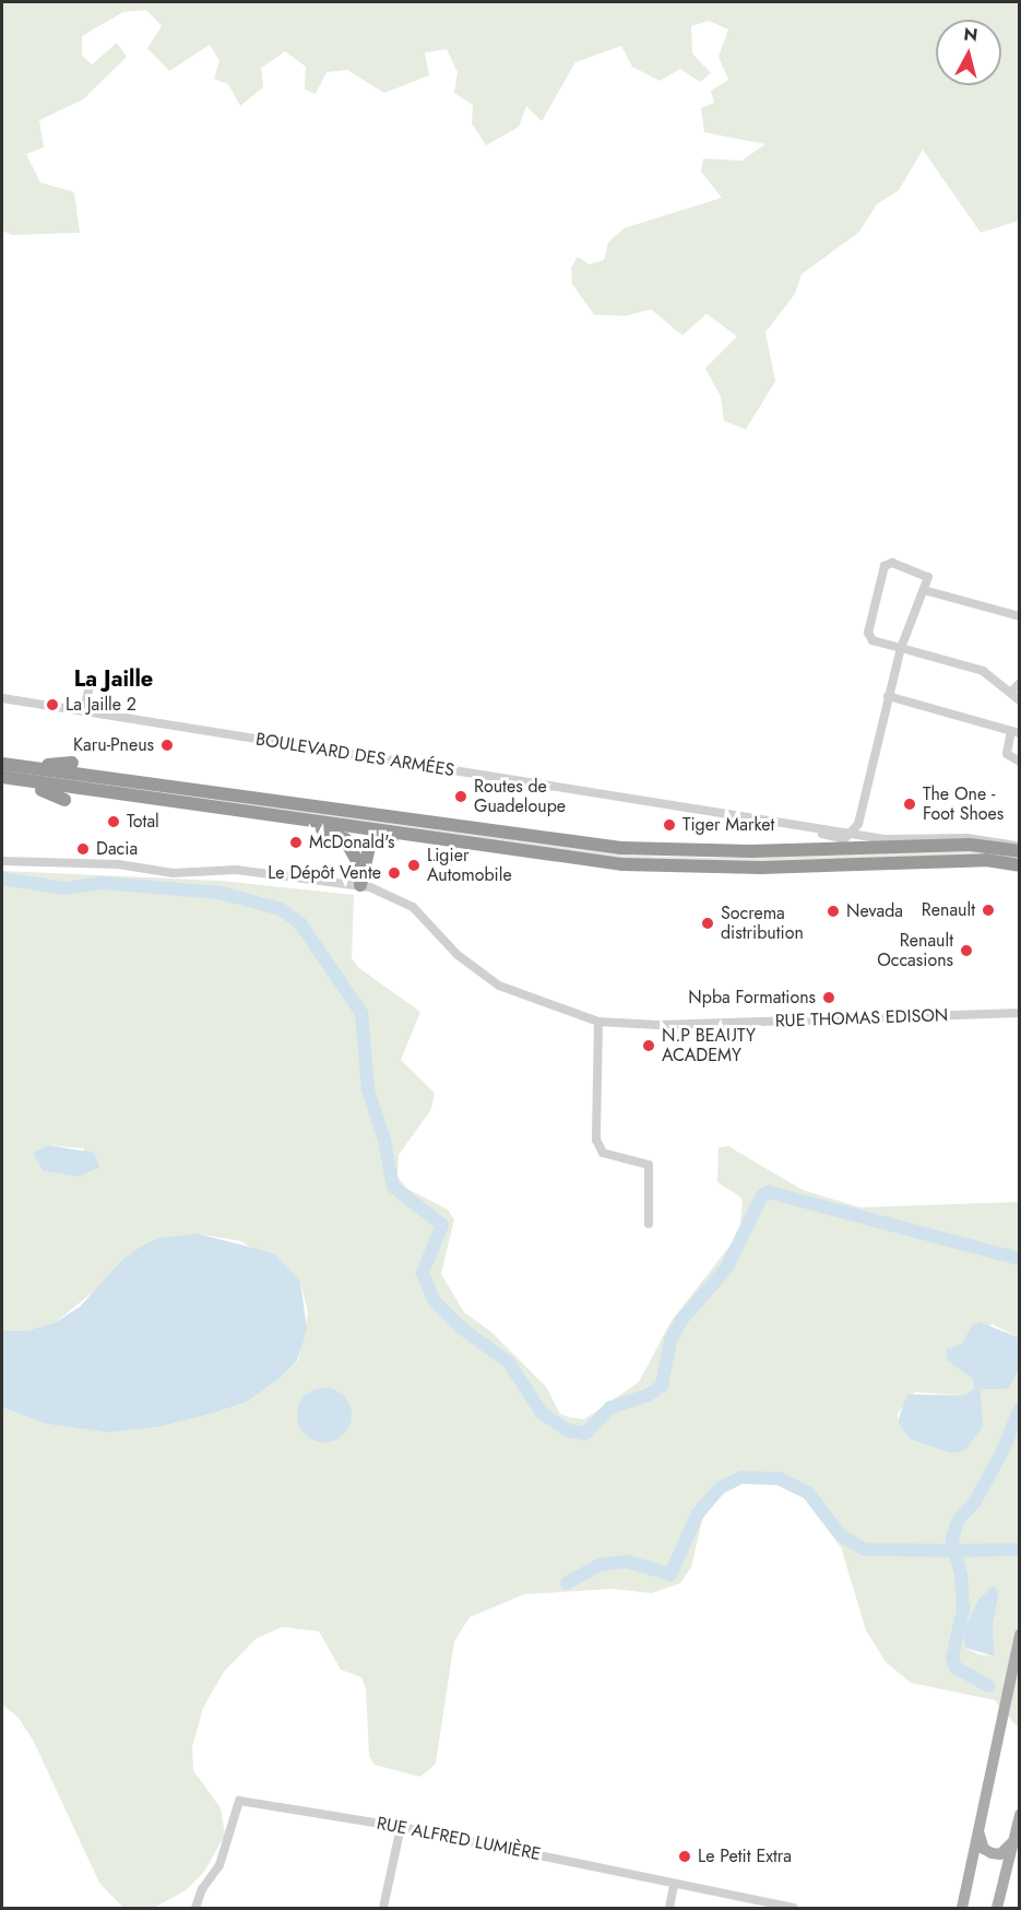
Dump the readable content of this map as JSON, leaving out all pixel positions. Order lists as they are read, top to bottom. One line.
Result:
{"streets":{"street":["BOULEVARD DES ARMÉES","RUE THOMAS EDISON","RUE ALFRED LUMIÈRE"]},"districts":["La Jaille"],"places":["La Jaille 2","Karu-Pneus","Routes de Guadeloupe","The One - Foot Shoes","Total","Tiger Market","McDonald's","Dacia","Ligier Automobile","Le Dépôt Vente","Renault","Nevada","Socrema distribution","Renault Occasions","Npba Formations","N.P BEAUTY ACADEMY","Le Petit Extra"],"north":"top"}
